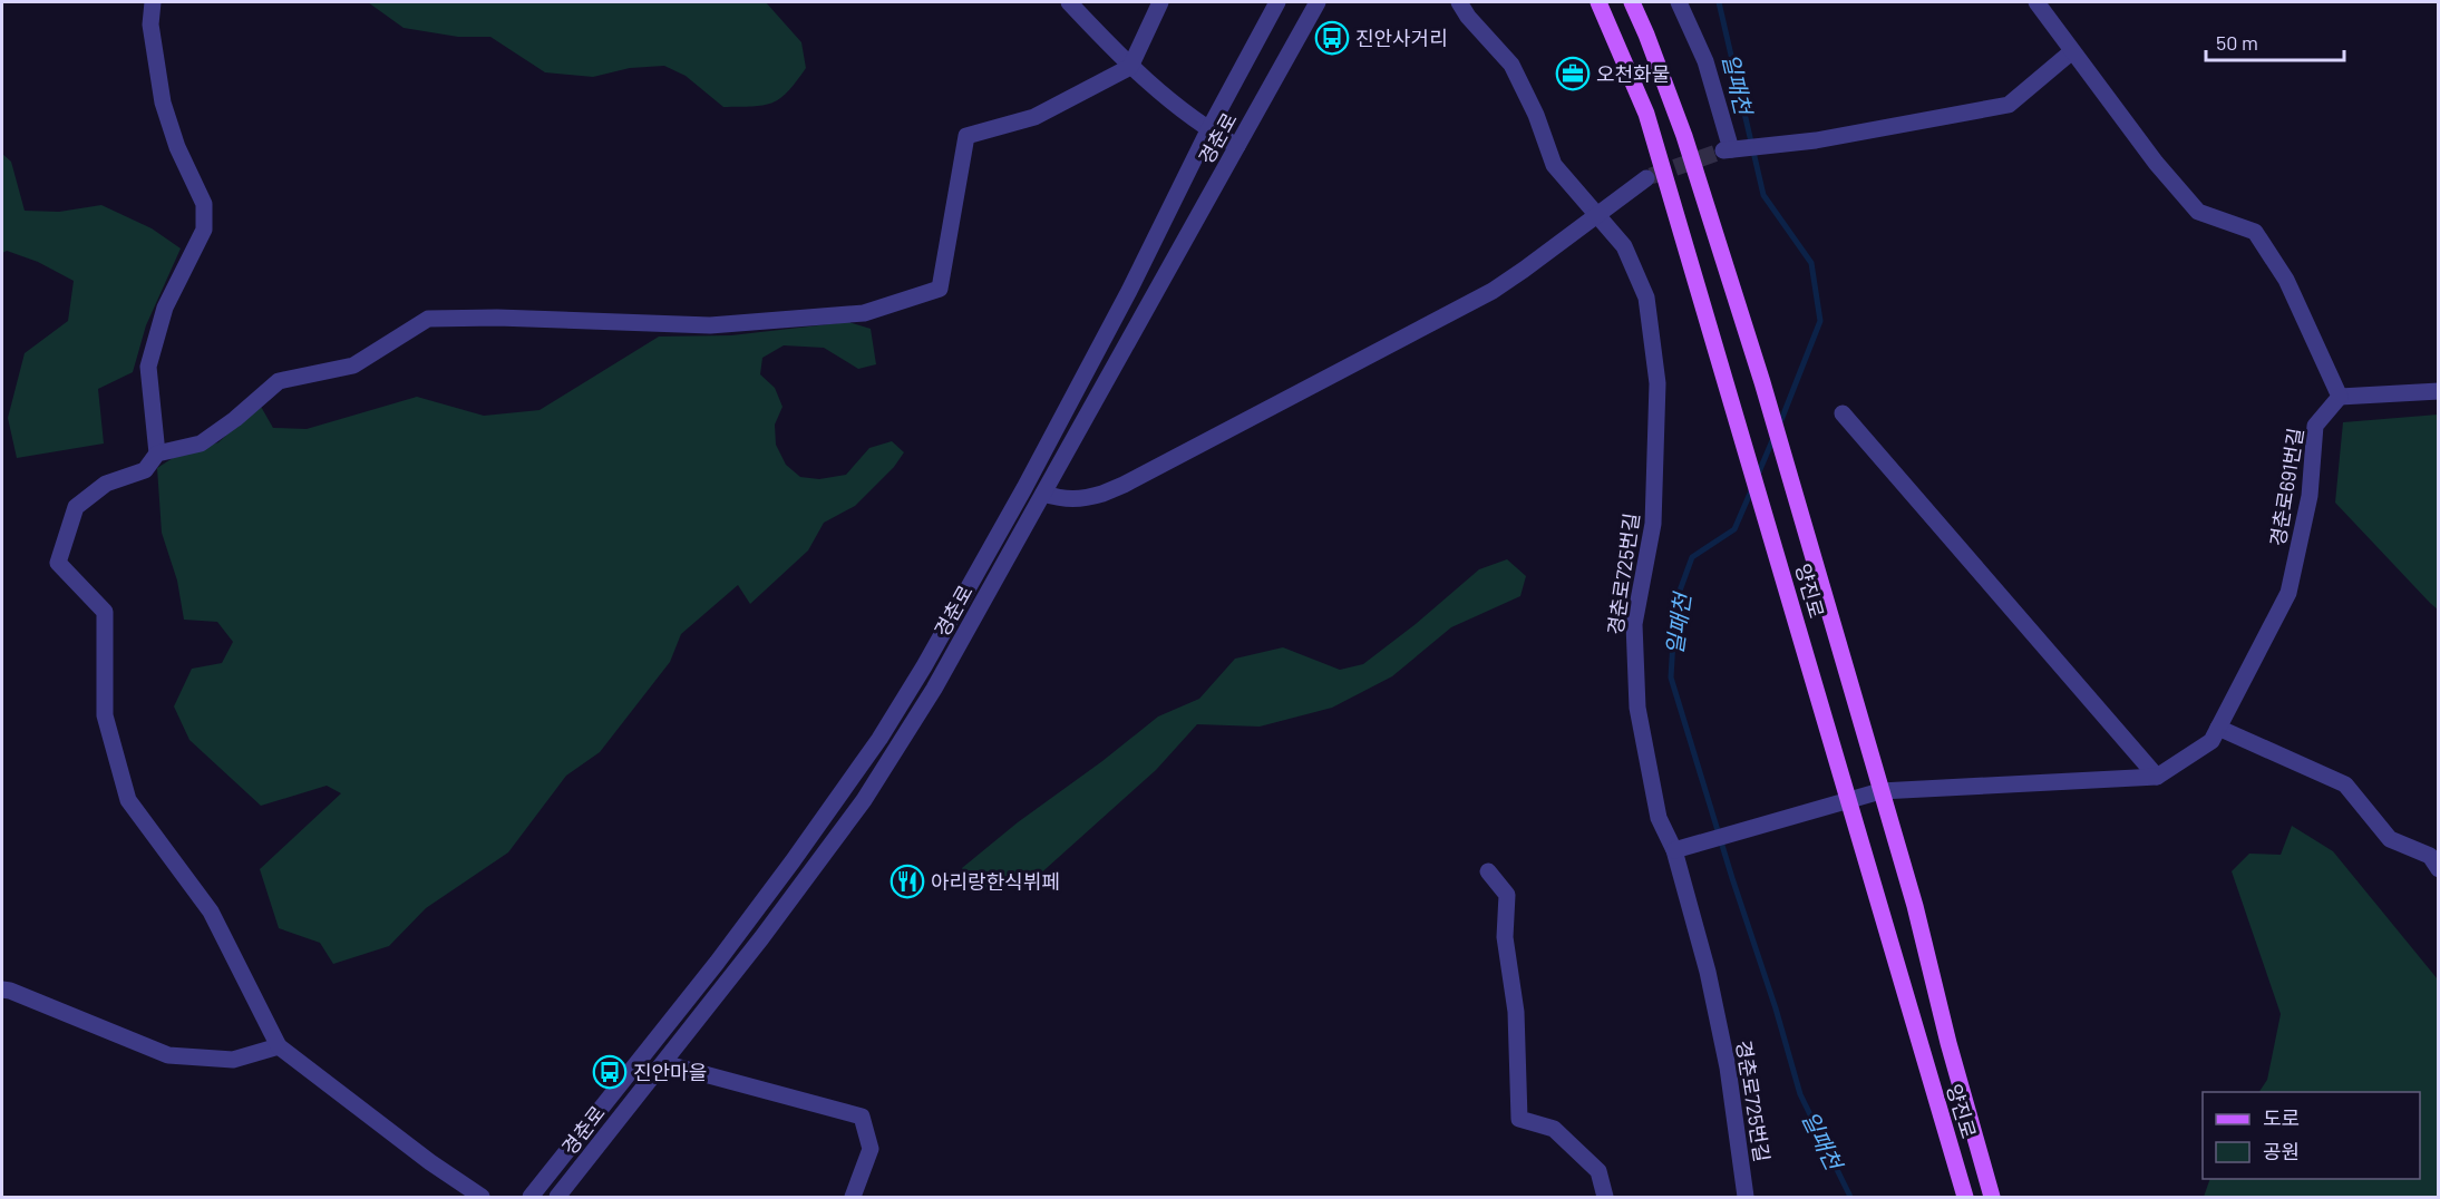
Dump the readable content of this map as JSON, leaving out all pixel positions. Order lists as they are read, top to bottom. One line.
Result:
{"streets":{"main road":["양진로"],"street":["경춘로","경춘로691번길","경춘로725번길"]},"crossings":[["경춘로691번길","경춘로725번길"],["경춘로691번길","양진로"]],"water":["일패천"],"places":{"bus stop":["진안사거리","진안마을"],"office":["오천화물"],"restaurant":["아리랑한식뷔페"]},"legend":["도로","공원"],"scale_bar":"50 m"}
